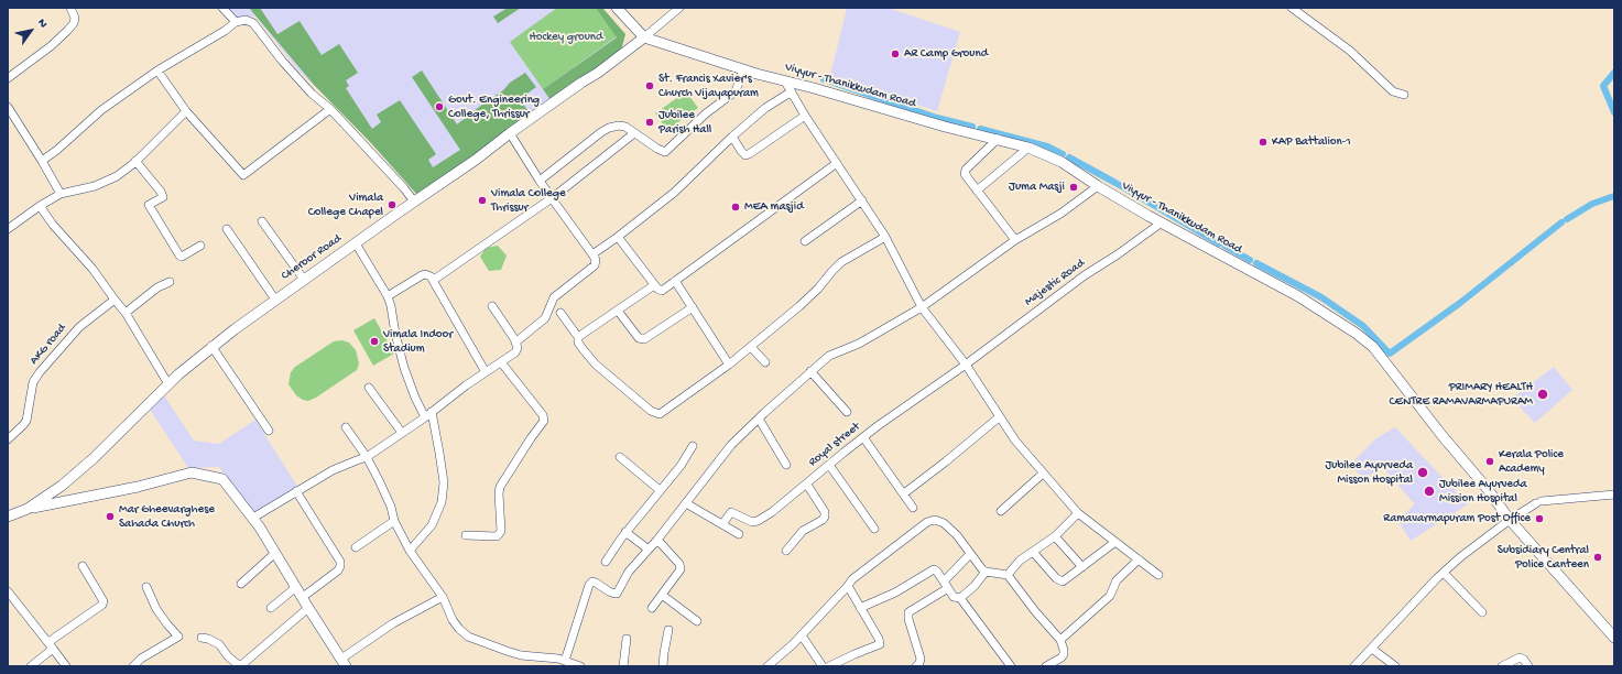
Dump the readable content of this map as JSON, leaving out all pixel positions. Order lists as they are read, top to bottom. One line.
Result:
{"streets":{"main road":["Viyyur - Thanikkudam Road","Cheroor Road"],"street":["Majestic Road","AKG road","Royal street"]},"crossings":[["Viyyur - Thanikkudam Road","Cheroor Road"],["Viyyur - Thanikkudam Road","Majestic Road"],["Majestic Road","Royal street"]],"parks":["Hockey ground"],"places":["AR Camp Ground","St. Francis Xavier's Church Vijayapuram","Govt. Engineering College, Thrissur","Jubilee Parish Hall","KAP Battalion-1","Juma Masji","Vimala College Thrissur","Vimala College Chapel","MEA masjid","Vimala Indoor Stadium","PRIMARY HEALTH CENTRE RAMAVARMAPURAM","Kerala Police Academy","Jubilee Ayurveda Misson Hospital","Jubilee Ayurveda Mission Hospital","Mar Gheevarghese Sahada Church","Ramavarmapuram Post Office","Subsidiary Central Police Canteen"],"north":"top right"}
